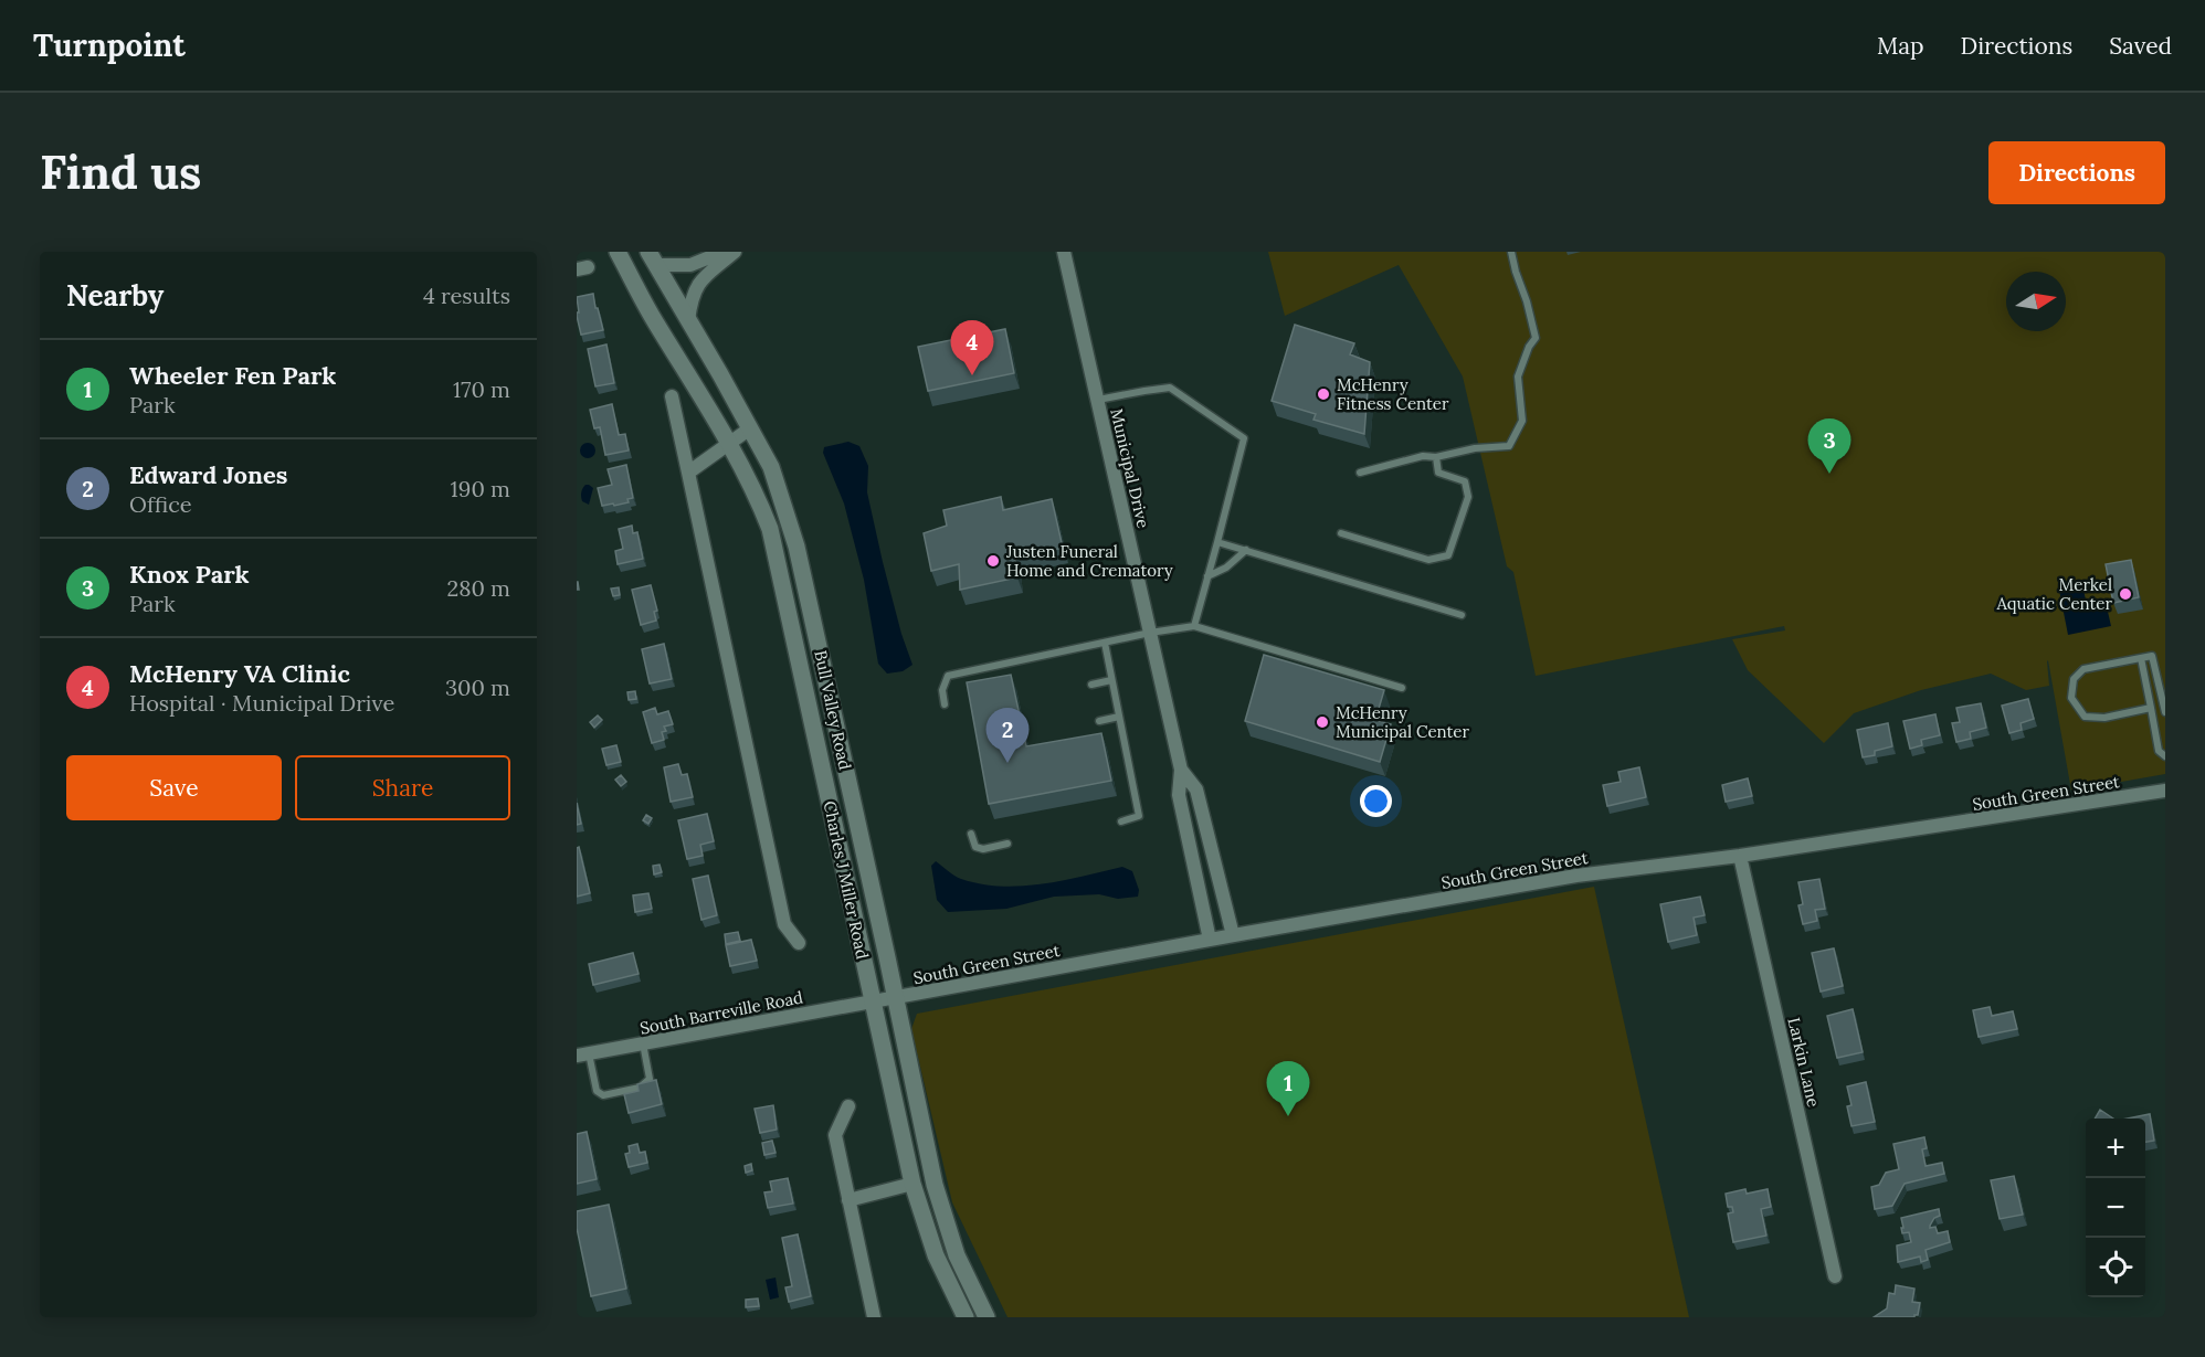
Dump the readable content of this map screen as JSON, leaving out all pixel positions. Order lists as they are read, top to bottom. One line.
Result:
{"streets":{"street":["Municipal Drive","Bull Valley Road","South Green Street","Charles J Miller Road","South Barreville Road","Larkin Lane"]},"crossings":[["Municipal Drive","South Green Street"],["Bull Valley Road","South Green Street"],["South Green Street","Charles J Miller Road"],["South Green Street","South Barreville Road"],["South Green Street","Larkin Lane"],["Charles J Miller Road","South Barreville Road"]],"places":["McHenry Fitness Center","Justen Funeral Home and Crematory","Merkel Aquatic Center","McHenry Municipal Center"],"north":"right","page":{"header":"Turnpoint","nav":["Map","Directions","Saved"],"buttons":["Directions",["Save","Share"]],"title":"Find us","heading":["Nearby","4 results"],"pins":["4","3","2","1"],"list":[{"mark":"1","name":"Wheeler Fen Park","note":"Park","value":"170 m"},{"mark":"2","name":"Edward Jones","note":"Office","value":"190 m"},{"mark":"3","name":"Knox Park","note":"Park","value":"280 m"},{"mark":"4","name":"McHenry VA Clinic","note":"Hospital · Municipal Drive","value":"300 m"}],"map_buttons":["+","−"]}}
